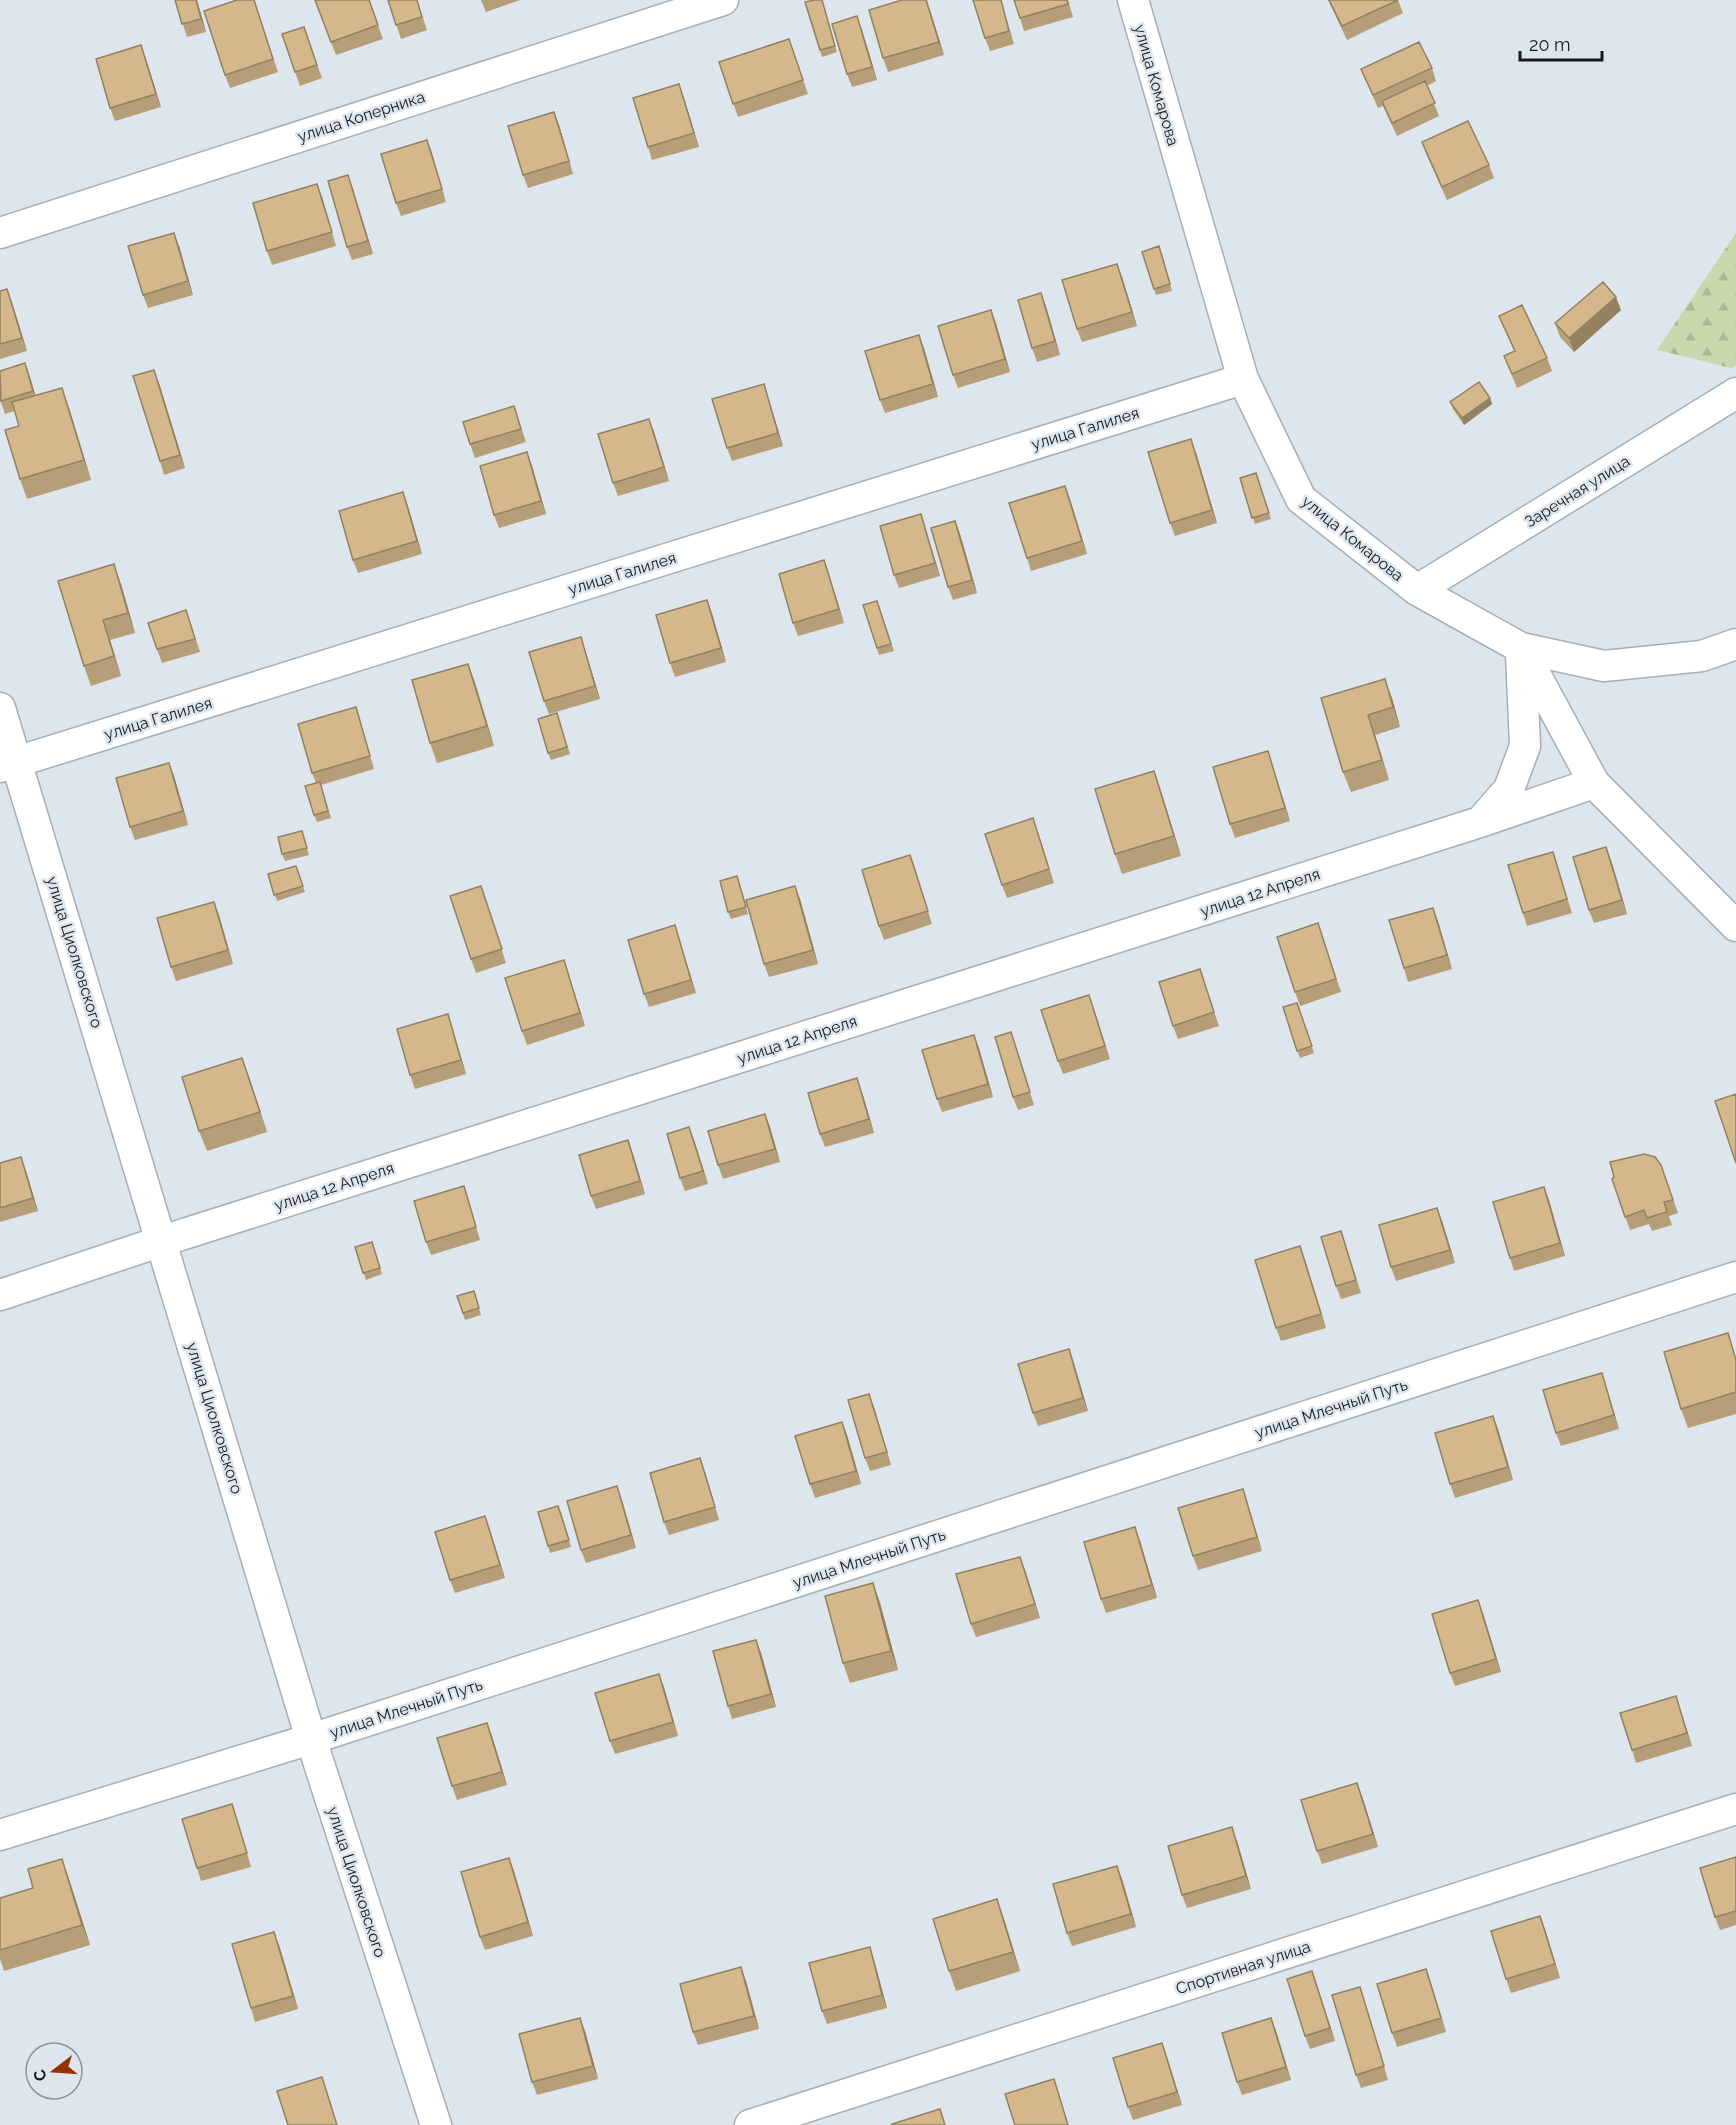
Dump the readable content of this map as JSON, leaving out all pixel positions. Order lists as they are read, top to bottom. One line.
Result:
{"streets":{"street":["улица Комарова","улица Коперника","улица Галилея","Заречная улица","улица 12 Апреля","улица Циолковского","улица Млечный Путь","Спортивная улица"]},"crossings":[["улица Комарова","улица Галилея"],["улица Комарова","Заречная улица"],["улица Галилея","улица Циолковского"],["улица 12 Апреля","улица Циолковского"],["улица Циолковского","улица Млечный Путь"]],"scale_bar":"20 m","north":"left"}
